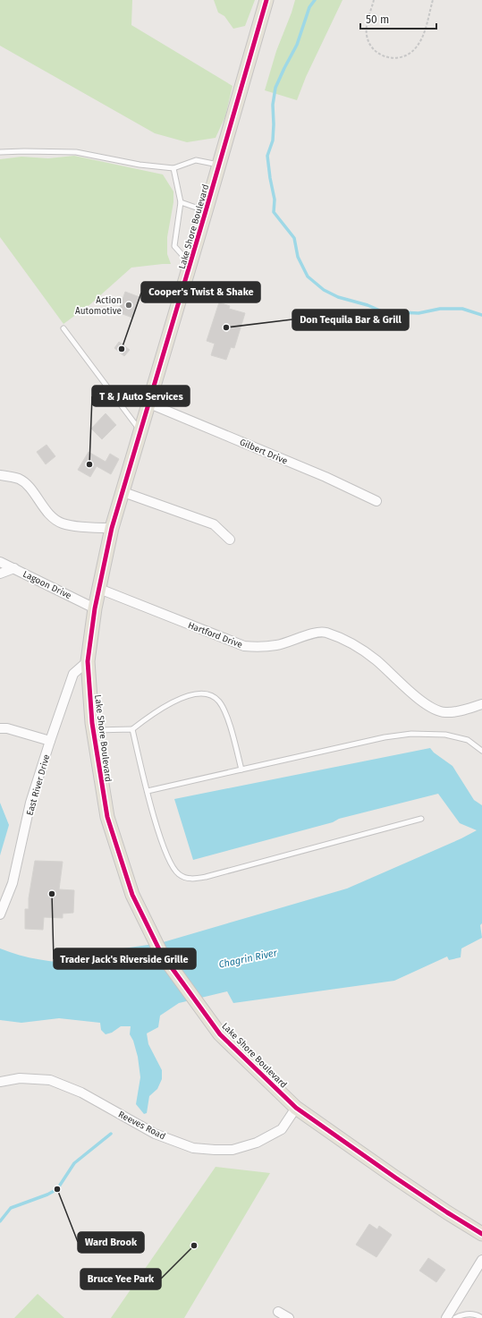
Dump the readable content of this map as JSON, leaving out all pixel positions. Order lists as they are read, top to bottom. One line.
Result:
{"streets":{"main road":["Lake Shore Boulevard"],"street":["Gilbert Drive","Lagoon Drive","Hartford Drive","East River Drive","Reeves Road"]},"crossings":[["Lake Shore Boulevard","Gilbert Drive"],["Lake Shore Boulevard","Lagoon Drive"],["Lake Shore Boulevard","Hartford Drive"],["Lake Shore Boulevard","East River Drive"],["Lake Shore Boulevard","Reeves Road"]],"water":["Chagrin River"],"places":["Action Automotive","Don Tequila Bar & Grill","Cooper's Twist & Shake","T & J Auto Services","Trader Jack's Riverside Grille","Ward Brook","Bruce Yee Park"],"scale_bar":"50 m"}
